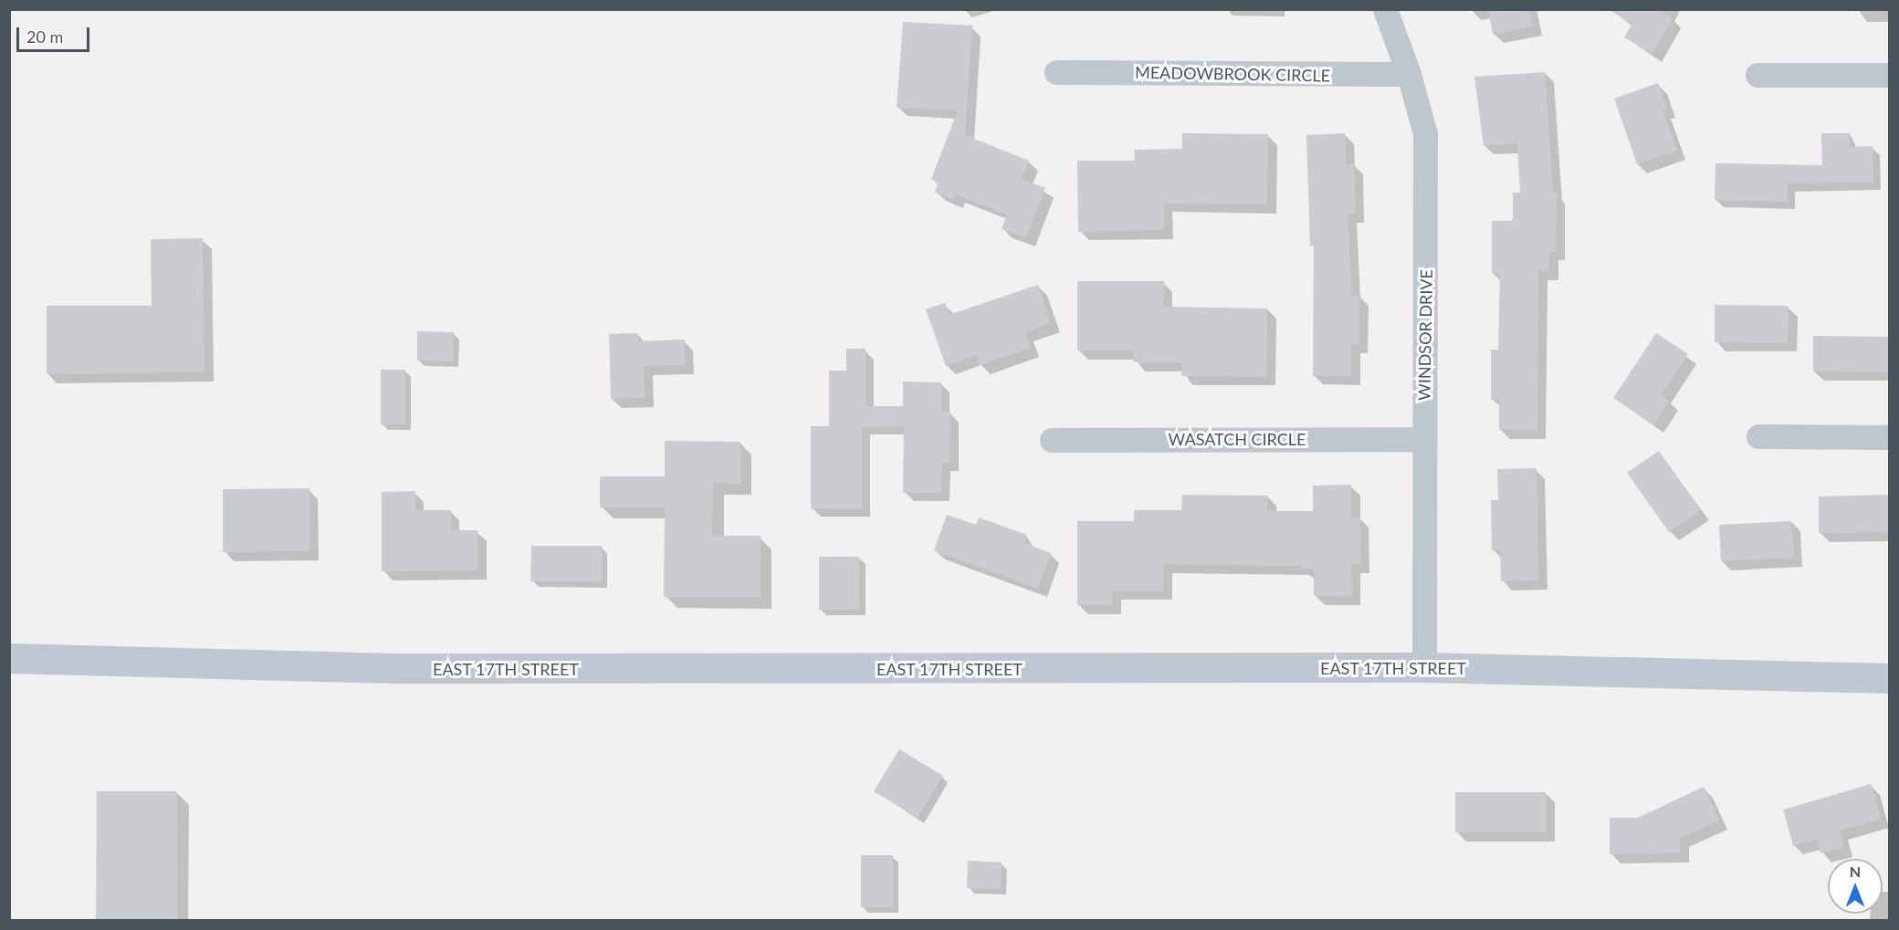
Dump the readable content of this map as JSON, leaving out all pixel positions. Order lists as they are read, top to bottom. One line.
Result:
{"streets":{"main road":["EAST 17TH STREET"],"street":["MEADOWBROOK CIRCLE","WINDSOR DRIVE","WASATCH CIRCLE"]},"crossings":[["MEADOWBROOK CIRCLE","WINDSOR DRIVE"],["WINDSOR DRIVE","WASATCH CIRCLE"],["WINDSOR DRIVE","EAST 17TH STREET"]],"scale_bar":"20 m","north":"top"}
